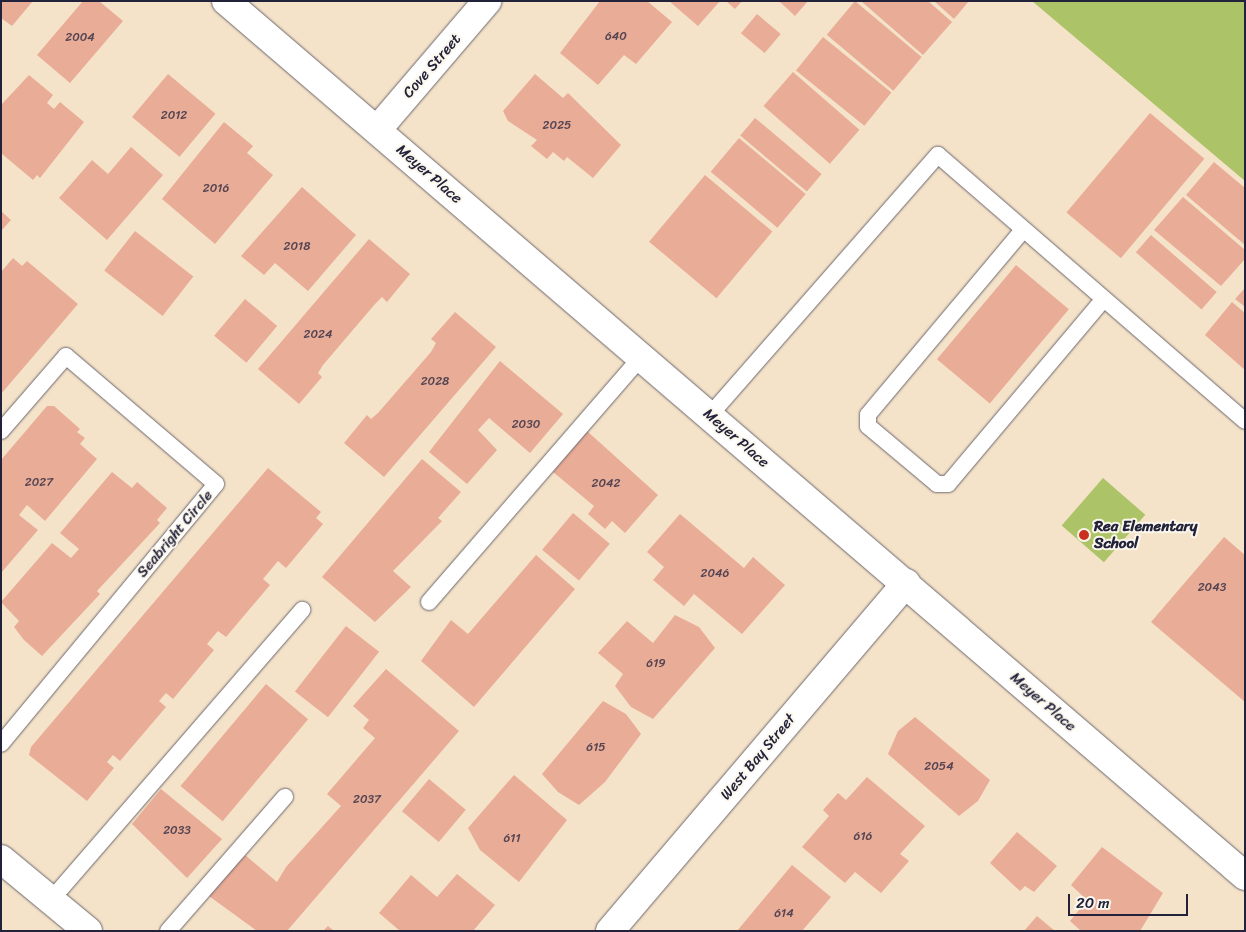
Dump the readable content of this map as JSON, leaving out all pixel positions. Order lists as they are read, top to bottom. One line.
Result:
{"streets":{"street":["Cove Street","Meyer Place","West Bay Street"],"lane":["Seabright Circle"]},"crossings":[["Cove Street","Meyer Place"],["Meyer Place","West Bay Street"]],"places":["Rea Elementary School"],"house_numbers":["640","2004","2012","2025","2016","2018","2024","2028","2030","2027","2042","2046","2043","619","615","2054","2037","2033","616","611","614"],"scale_bar":"20 m"}
